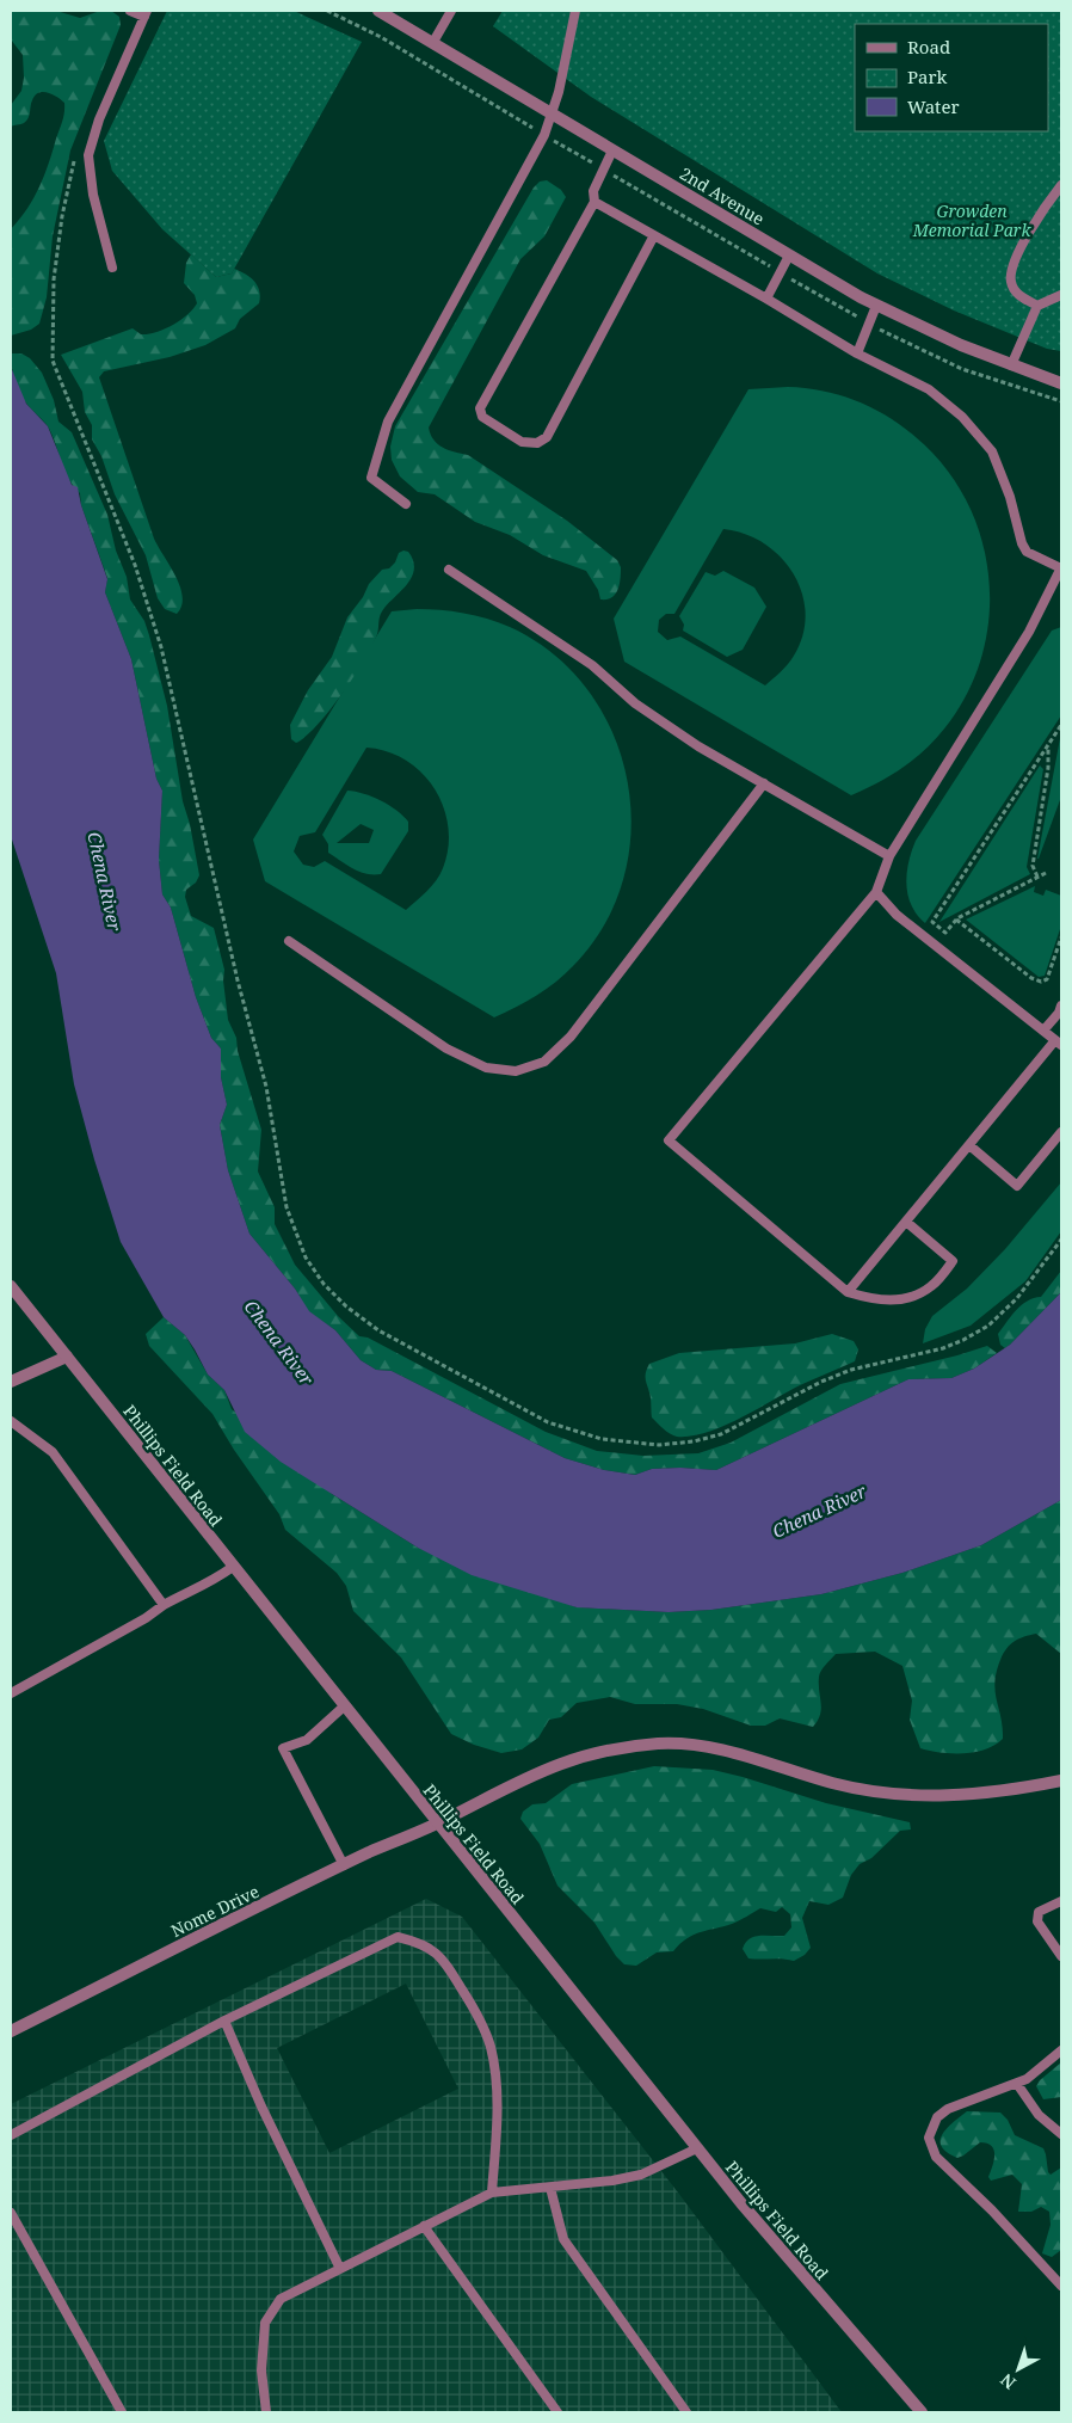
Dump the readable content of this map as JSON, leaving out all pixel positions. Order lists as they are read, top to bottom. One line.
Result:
{"streets":{"street":["2nd Avenue","Phillips Field Road","Nome Drive"]},"crossings":[["Phillips Field Road","Nome Drive"]],"water":["Chena River"],"parks":["Growden Memorial Park"],"legend":["Road","Park","Water"],"north":"bottom left"}
